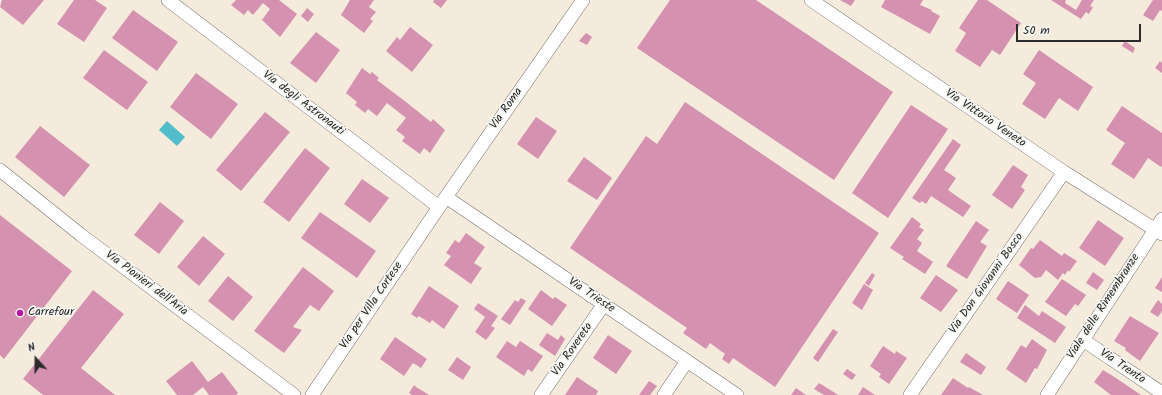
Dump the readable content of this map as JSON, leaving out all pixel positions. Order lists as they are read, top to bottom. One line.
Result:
{"streets":{"street":["Via degli Astronauti","Via Roma","Via Vittorio Veneto","Via Pionieri dell'Aria","Via Don Giovanni Bosco","Via Trieste","Via per Villa Cortese","Viale delle Rimembranze","Via Rovereto","Via Trento"]},"crossings":[["Via degli Astronauti","Via Roma"],["Via degli Astronauti","Via Trieste"],["Via Roma","Via Trieste"],["Via Roma","Via per Villa Cortese"],["Via Vittorio Veneto","Via Don Giovanni Bosco"],["Via Vittorio Veneto","Viale delle Rimembranze"],["Via Trieste","Via Rovereto"],["Viale delle Rimembranze","Via Trento"]],"places":["Carrefour"],"scale_bar":"50 m","north":"top"}
